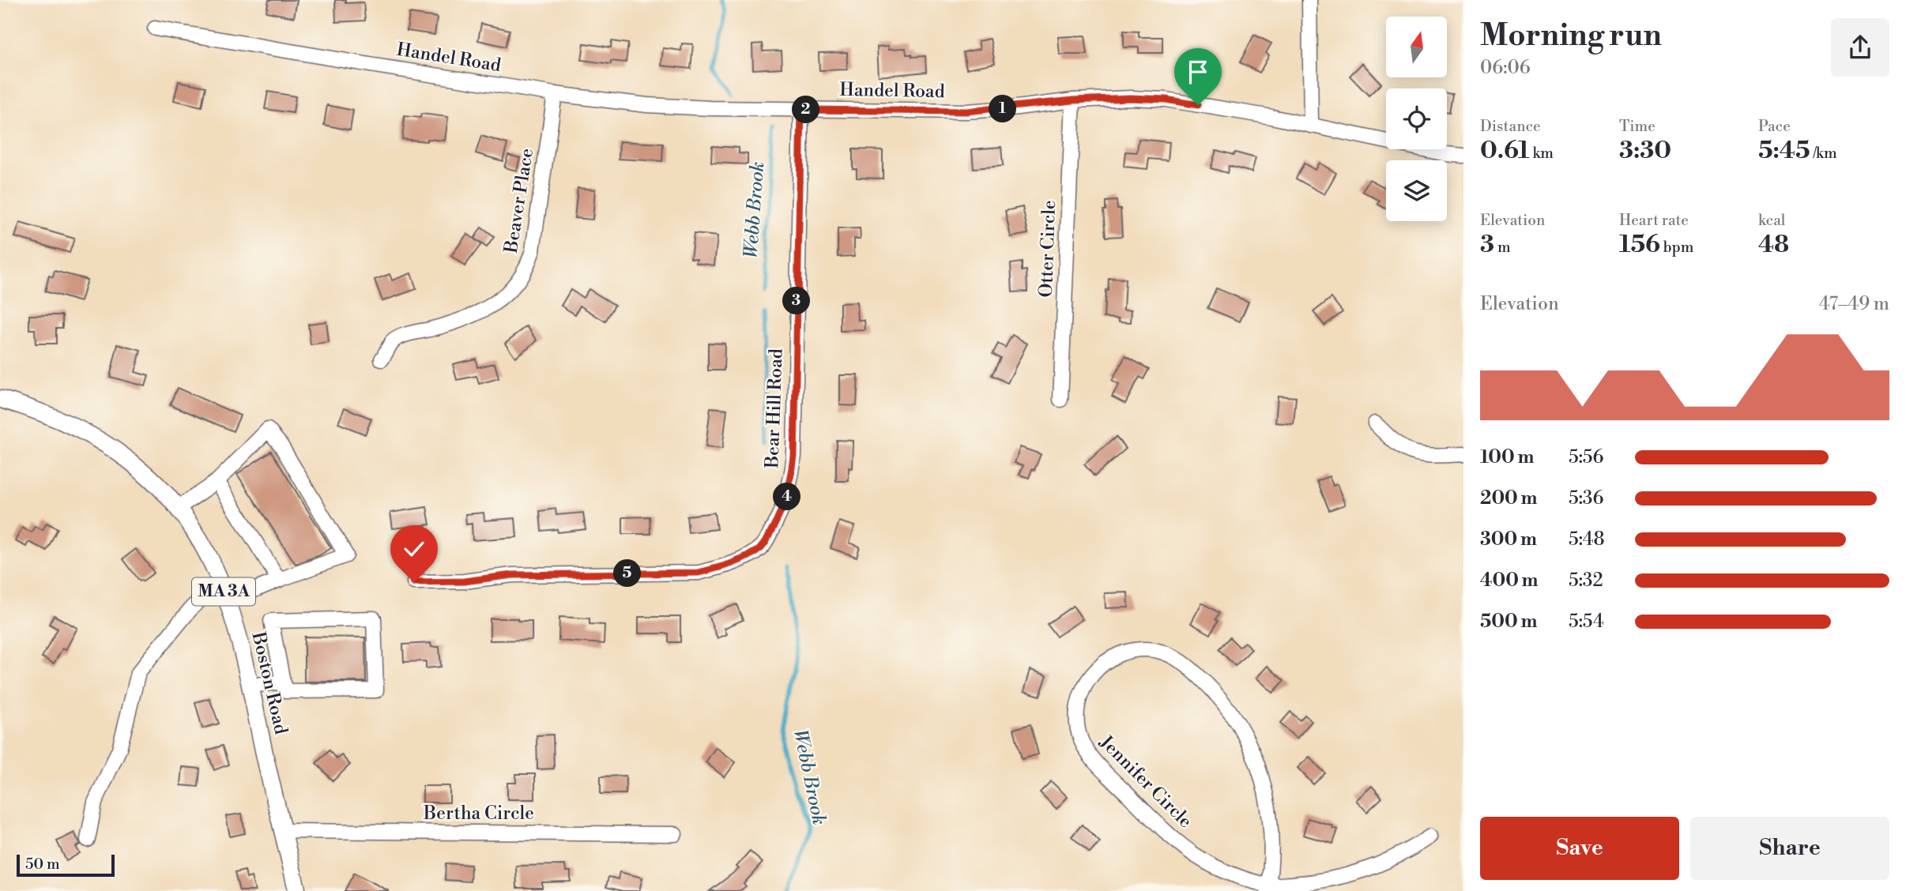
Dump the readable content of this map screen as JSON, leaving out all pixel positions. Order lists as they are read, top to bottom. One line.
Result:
{"streets":{"main road":["MA 3A","Boston Road"],"street":["Handel Road","Beaver Place","Otter Circle","Bear Hill Road","Jennifer Circle","Bertha Circle"]},"crossings":[["Handel Road","Beaver Place"],["Handel Road","Otter Circle"],["Handel Road","Bear Hill Road"],["Boston Road","Bertha Circle"]],"water":["Webb Brook"],"scale_bar":"50 m","north":"top","page":{"heading":["Morning run","06:06"],"stats":[["Distance","0.61 km"],["Time","3:30"],["Pace","5:45 /km"],["Elevation","3 m"],["Heart rate","156 bpm"],["kcal","48"]],"pins":["1","2","3","4","5"],"chart":["Elevation","47–49 m"],"list":[{"name":"100 m","note":"5:56"},{"name":"200 m","note":"5:36"},{"name":"300 m","note":"5:48"},{"name":"400 m","note":"5:32"},{"name":"500 m","note":"5:54"}],"buttons":["Save","Share"],"scale":"50 m"}}
